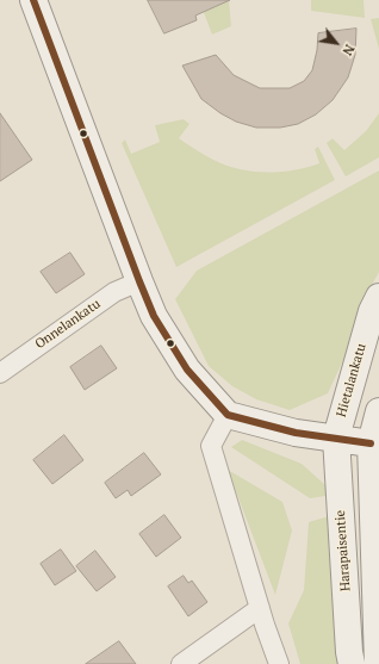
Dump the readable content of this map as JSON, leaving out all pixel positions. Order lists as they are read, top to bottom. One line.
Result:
{"streets":{"main road":["Hietalankatu","Harapaisentie"],"street":["Onnelankatu"]},"crossings":[["Hietalankatu","Harapaisentie"]],"north":"bottom right"}
